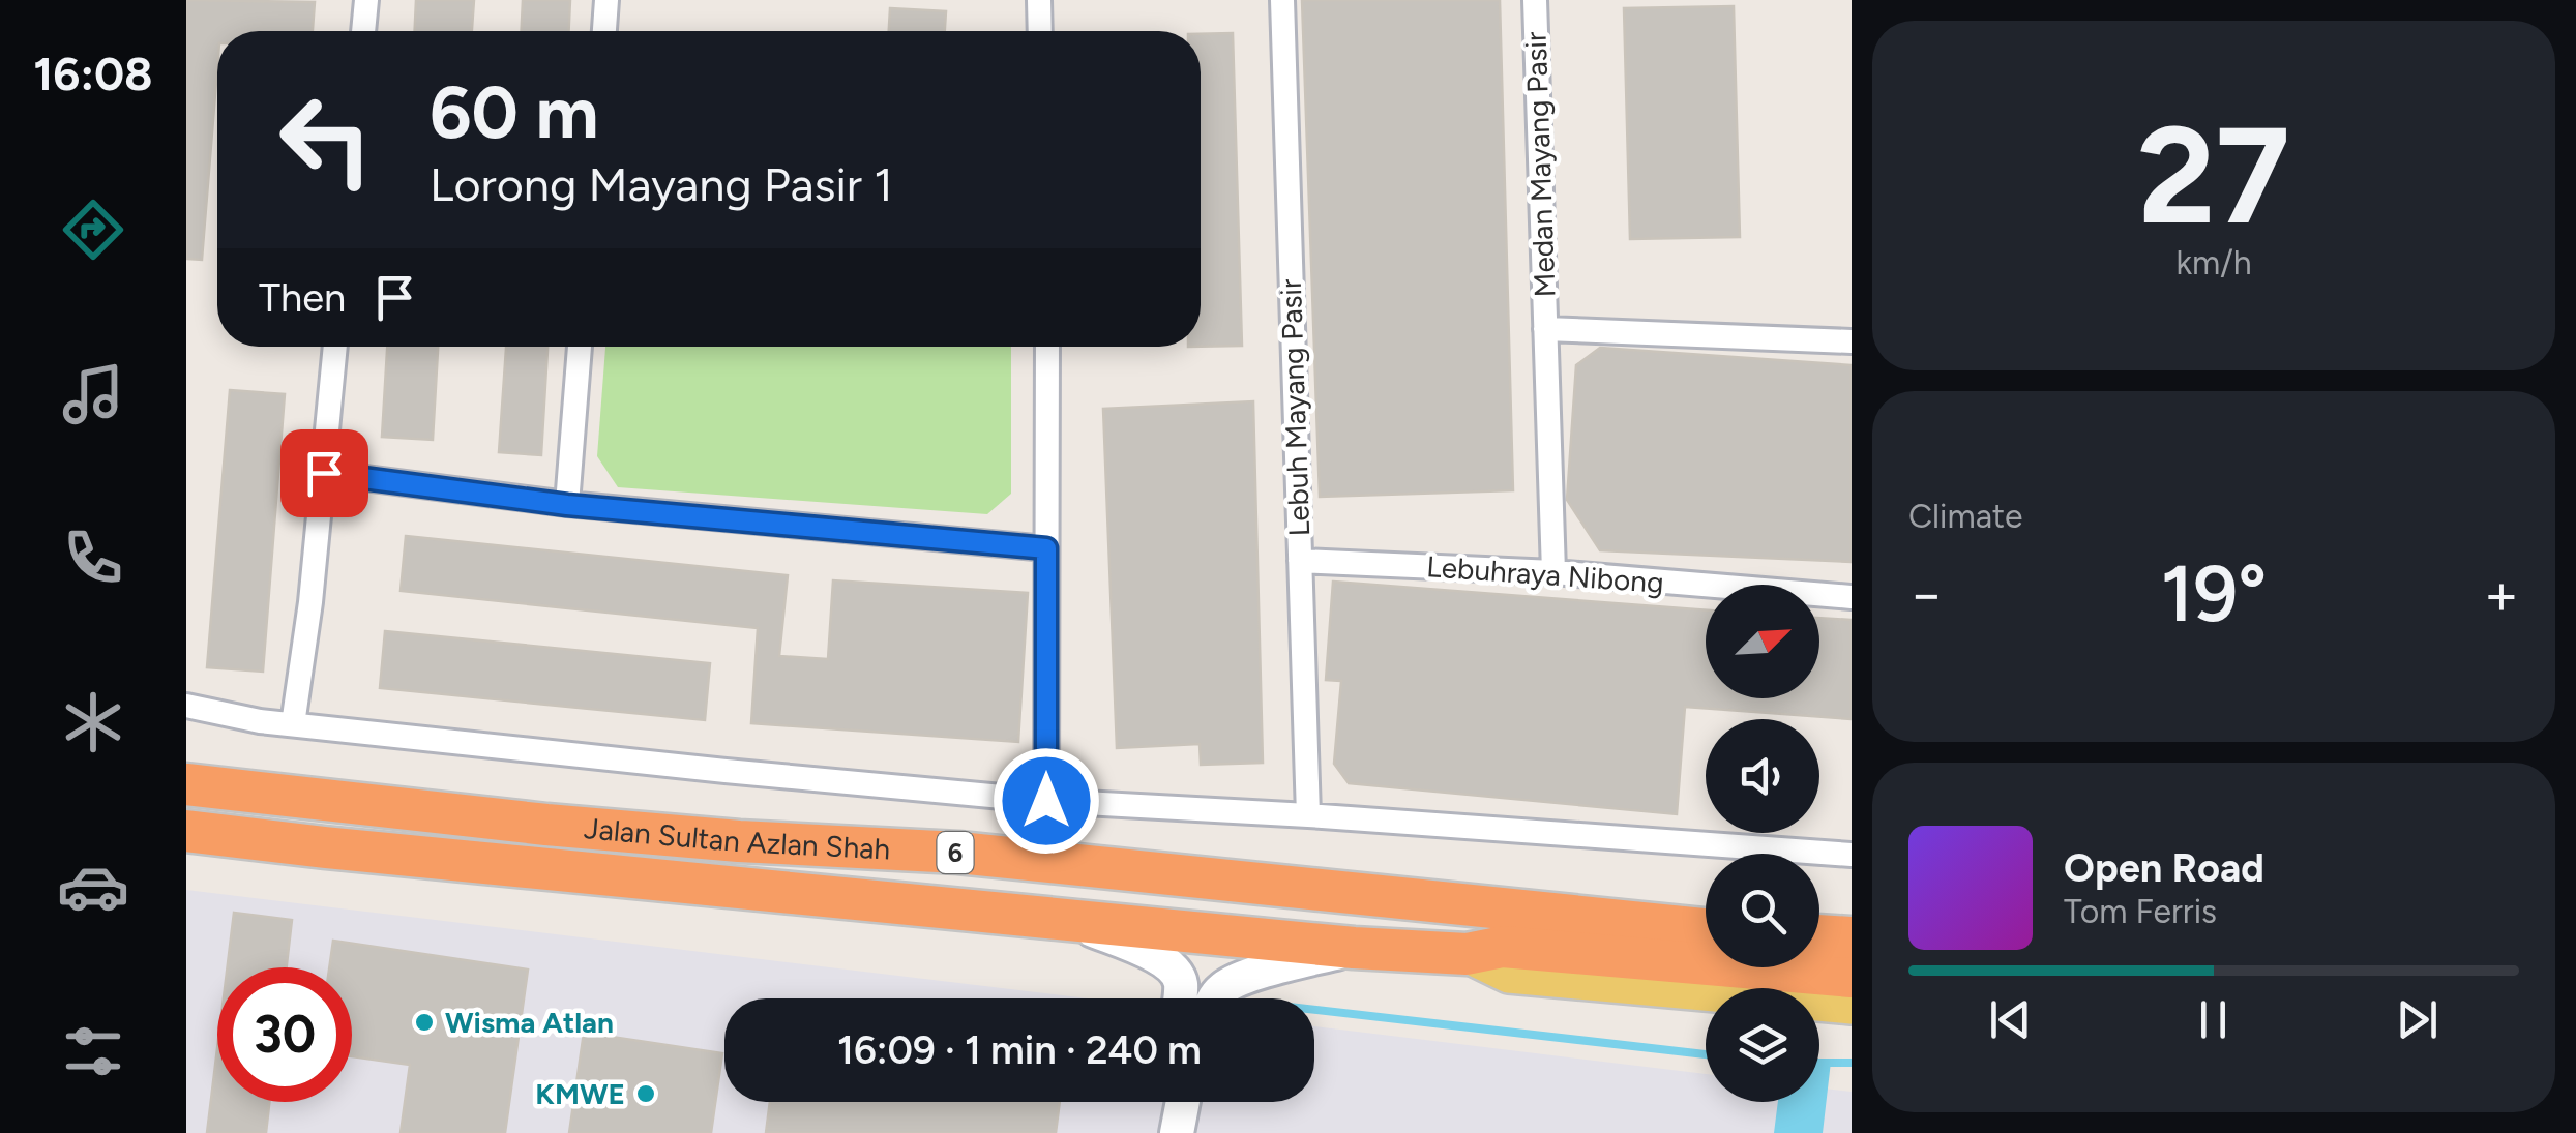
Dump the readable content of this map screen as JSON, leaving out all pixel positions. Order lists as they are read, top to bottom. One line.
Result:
{"streets":{"highway":["Jalan Sultan Azlan Shah","6"],"street":["Medan Mayang Pasir","Lebuh Mayang Pasir","Lebuhraya Nibong"]},"crossings":[["Medan Mayang Pasir","Lebuhraya Nibong"],["Lebuh Mayang Pasir","Lebuhraya Nibong"]],"places":["Wisma Atlan","KMWE"],"north":"top right","page":{"tabs":"16:08","tile":[["27","km/h"],"Climate"],"turn":["60 m","Lorong Mayang Pasir 1"],"then":"Then","heat":["−","19°","+"],"song":["Open Road","Tom Ferris"],"limit":"30","trip":"16:09 · 1 min · 240 m"}}
